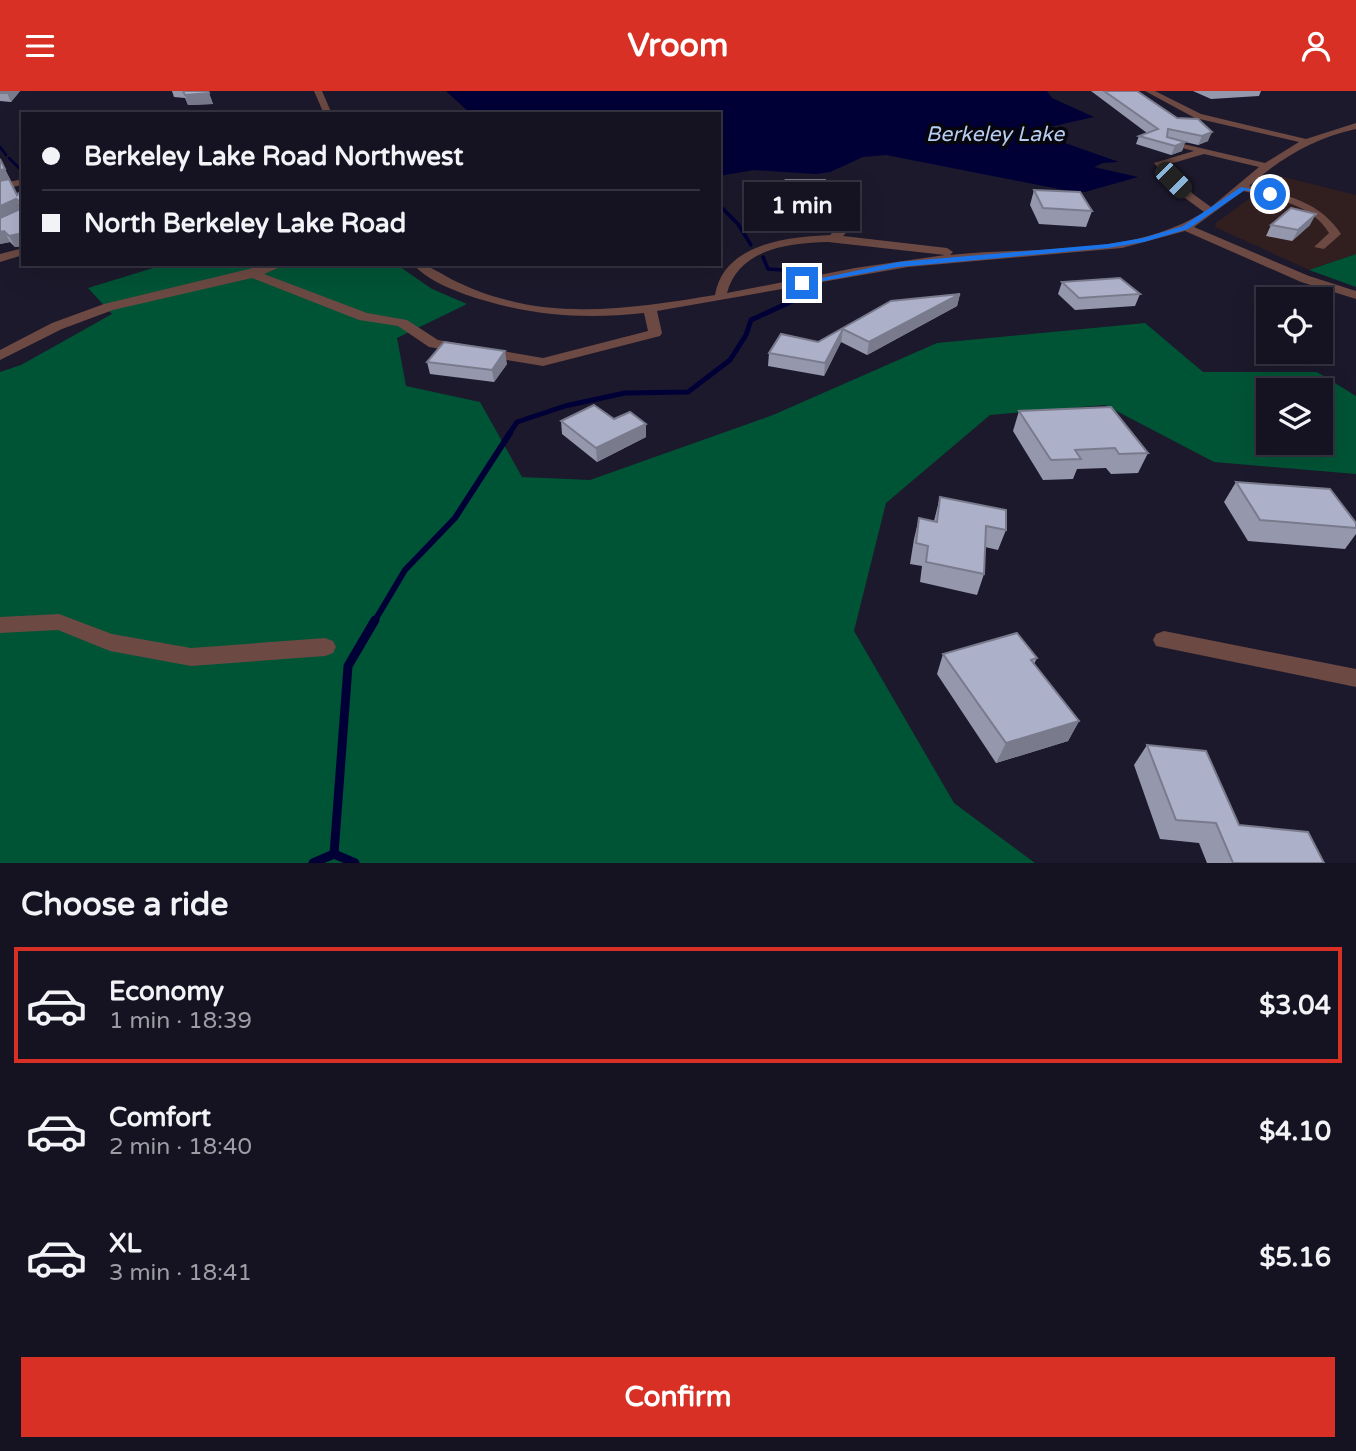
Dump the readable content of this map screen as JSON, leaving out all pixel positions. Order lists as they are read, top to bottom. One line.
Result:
{"water":["Berkeley Lake"],"page":{"header":"Vroom","banner":["Berkeley Lake Road Northwest","North Berkeley Lake Road"],"bubble":"1 min","heading":"Choose a ride","list":[{"name":"Economy","note":"1 min · 18:39","value":"$3.04"},{"name":"Comfort","note":"2 min · 18:40","value":"$4.10"},{"name":"XL","note":"3 min · 18:41","value":"$5.16"}],"buttons":"Confirm"}}
